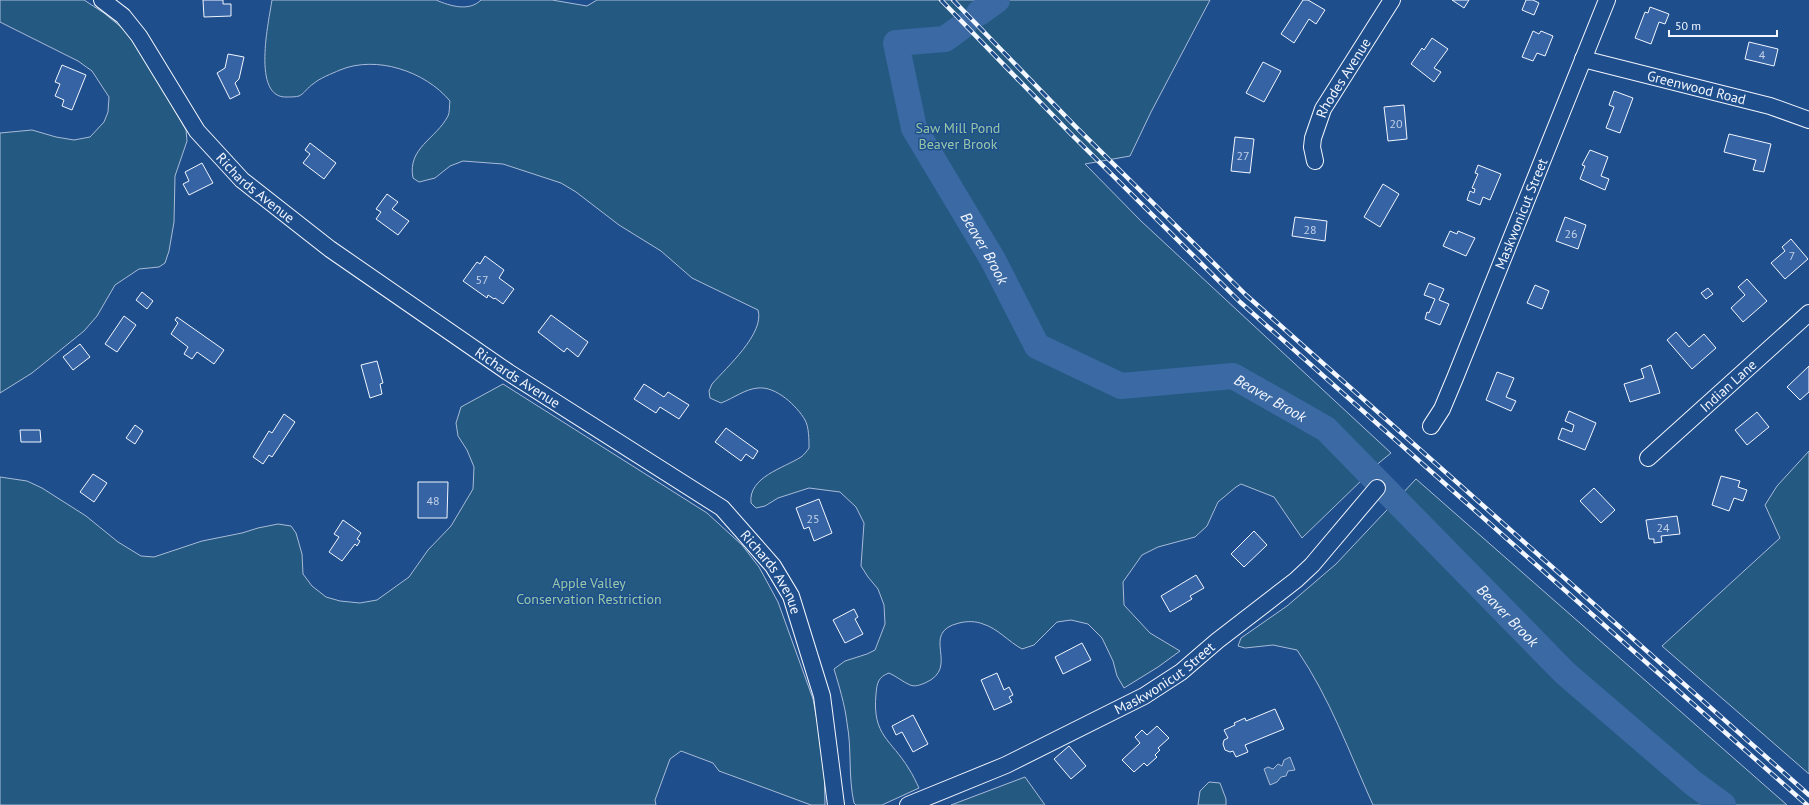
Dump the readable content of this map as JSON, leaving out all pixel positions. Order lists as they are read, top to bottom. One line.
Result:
{"streets":{"street":["Rhodes Avenue","Greenwood Road","Richards Avenue","Maskwonicut Street","Indian Lane"]},"crossings":[["Greenwood Road","Maskwonicut Street"]],"water":["Beaver Brook"],"parks":["Saw Mill Pond Beaver Brook","Apple Valley Conservation Restriction"],"house_numbers":["4","20","27","28","26","7","57","48","25","24"],"scale_bar":"50 m"}
